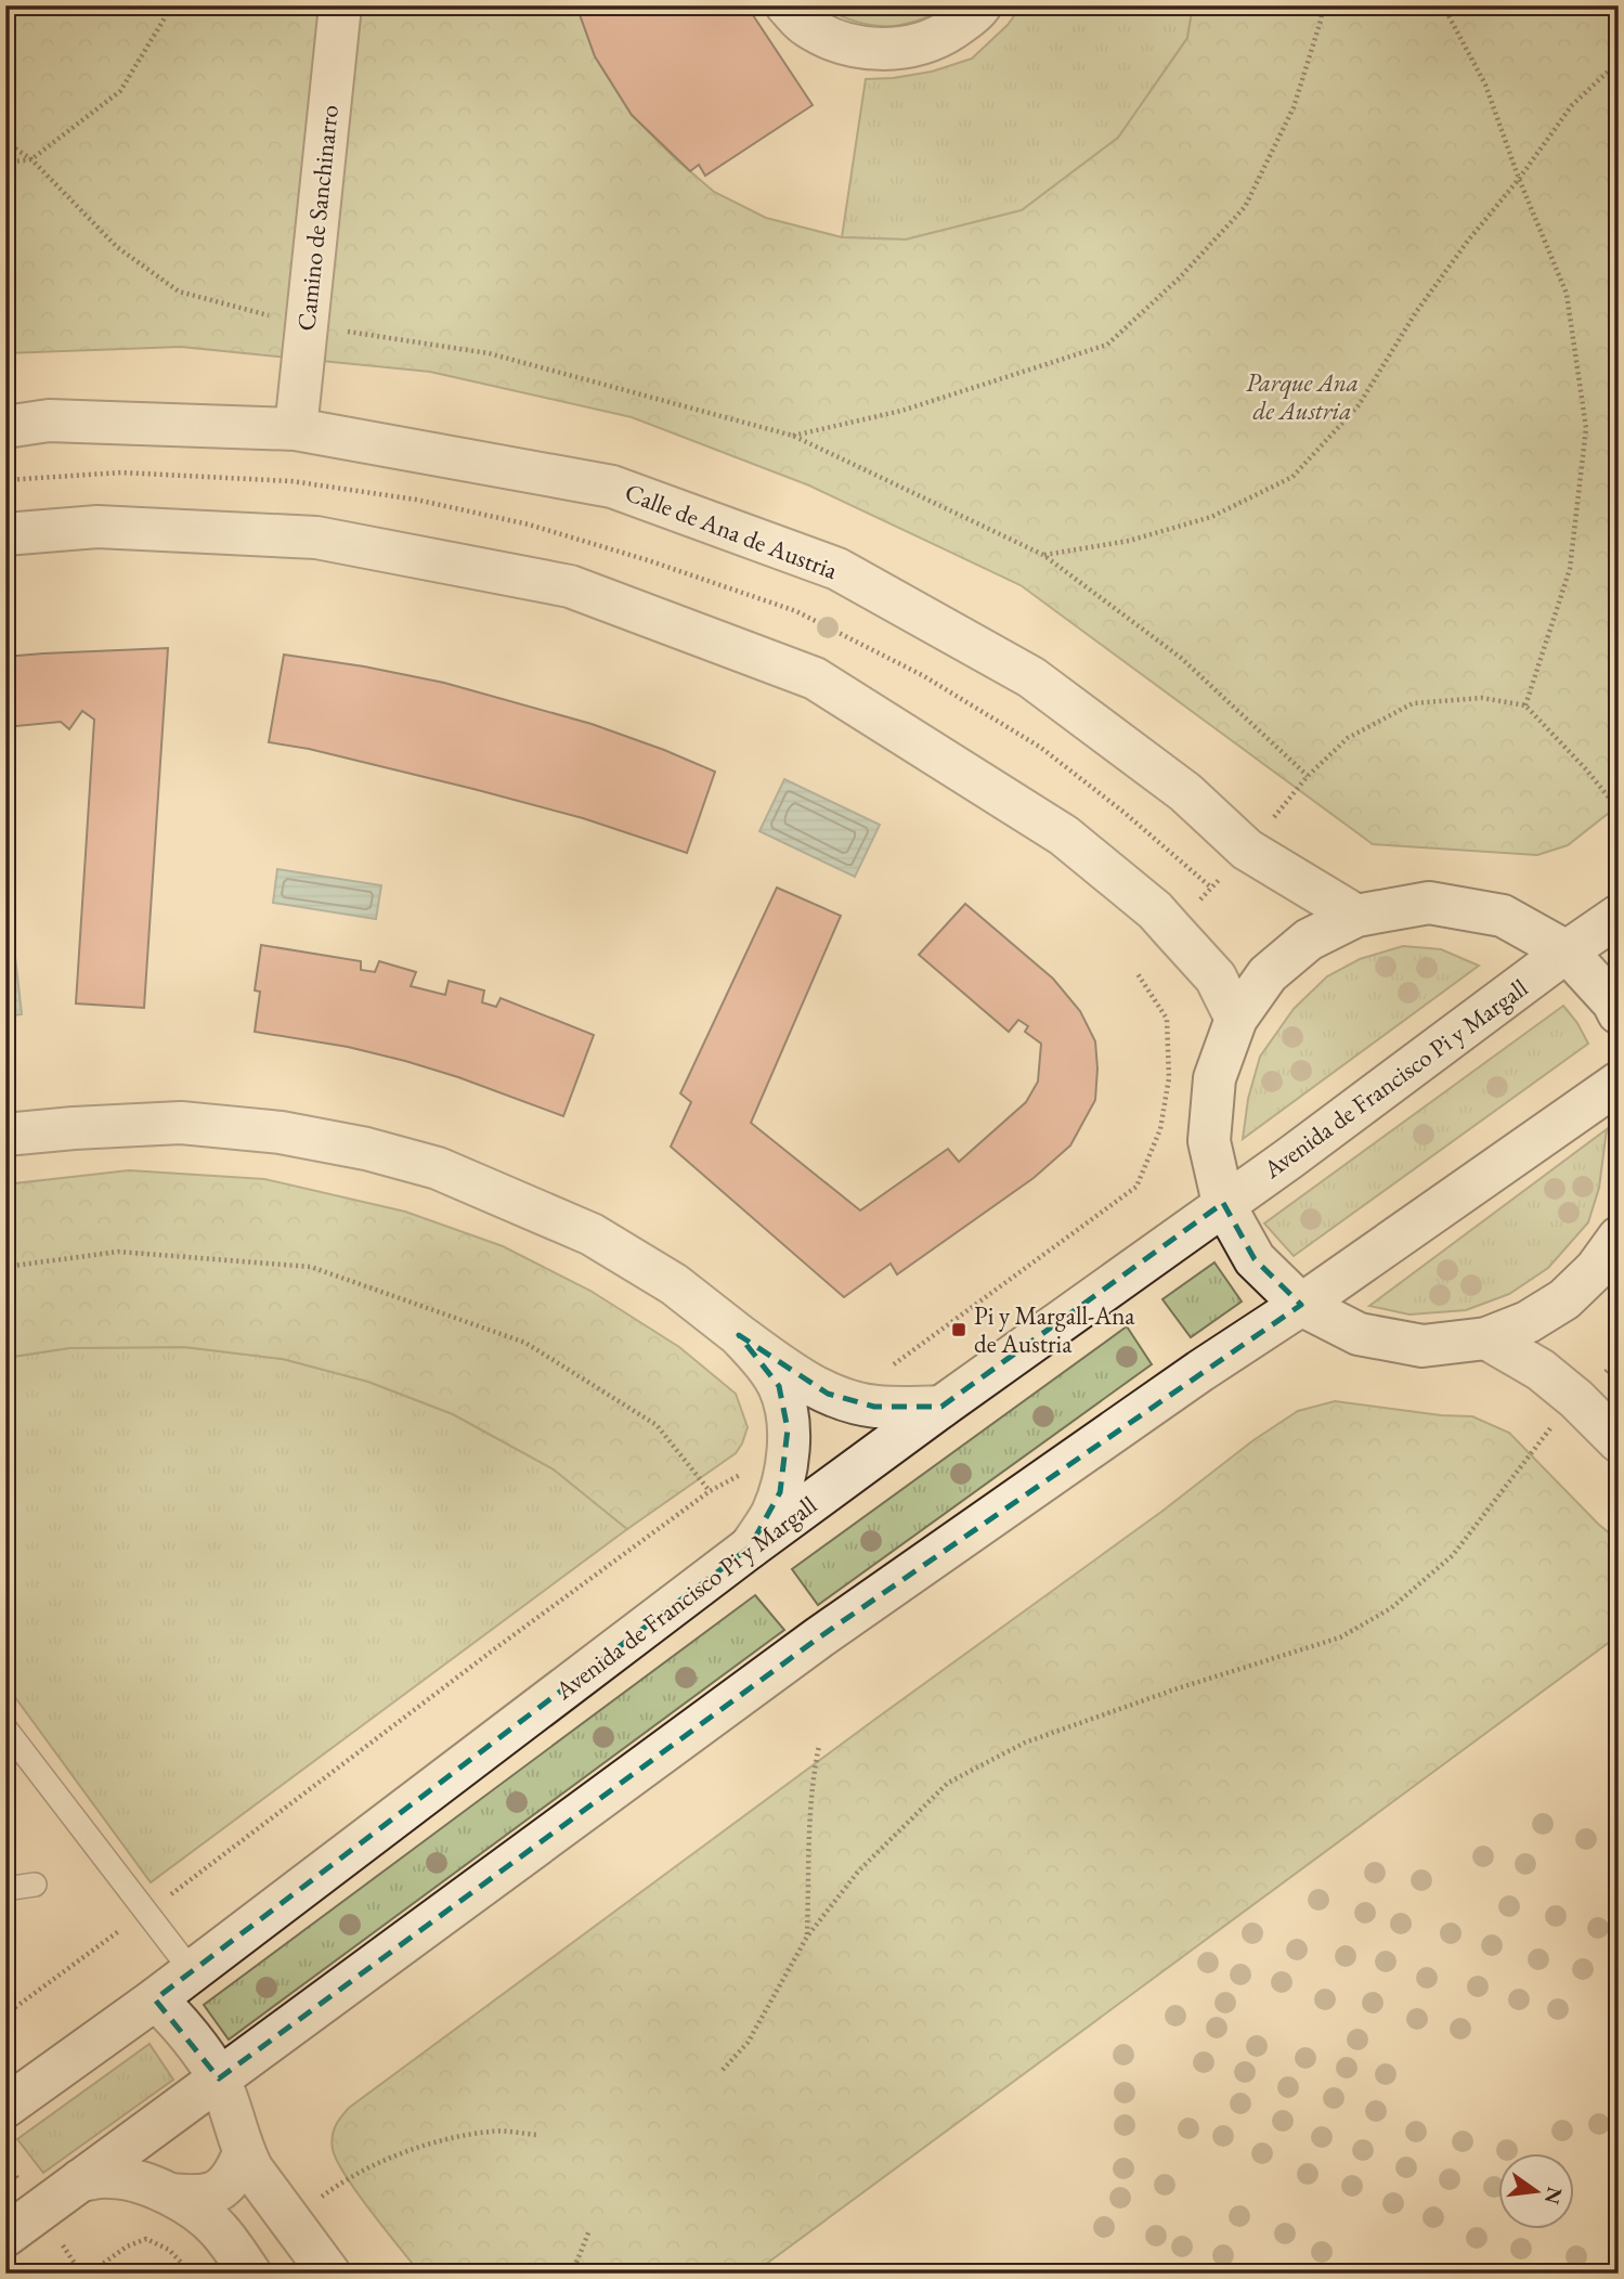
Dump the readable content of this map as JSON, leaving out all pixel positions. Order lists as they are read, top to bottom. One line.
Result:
{"streets":{"street":["Camino de Sanchinarro","Calle de Ana de Austria","Avenida de Francisco Pi y Margall"]},"crossings":[["Camino de Sanchinarro","Calle de Ana de Austria"]],"parks":["Parque Ana de Austria"],"places":{"transit":["Pi y Margall-Ana de Austria"]},"north":"right"}
